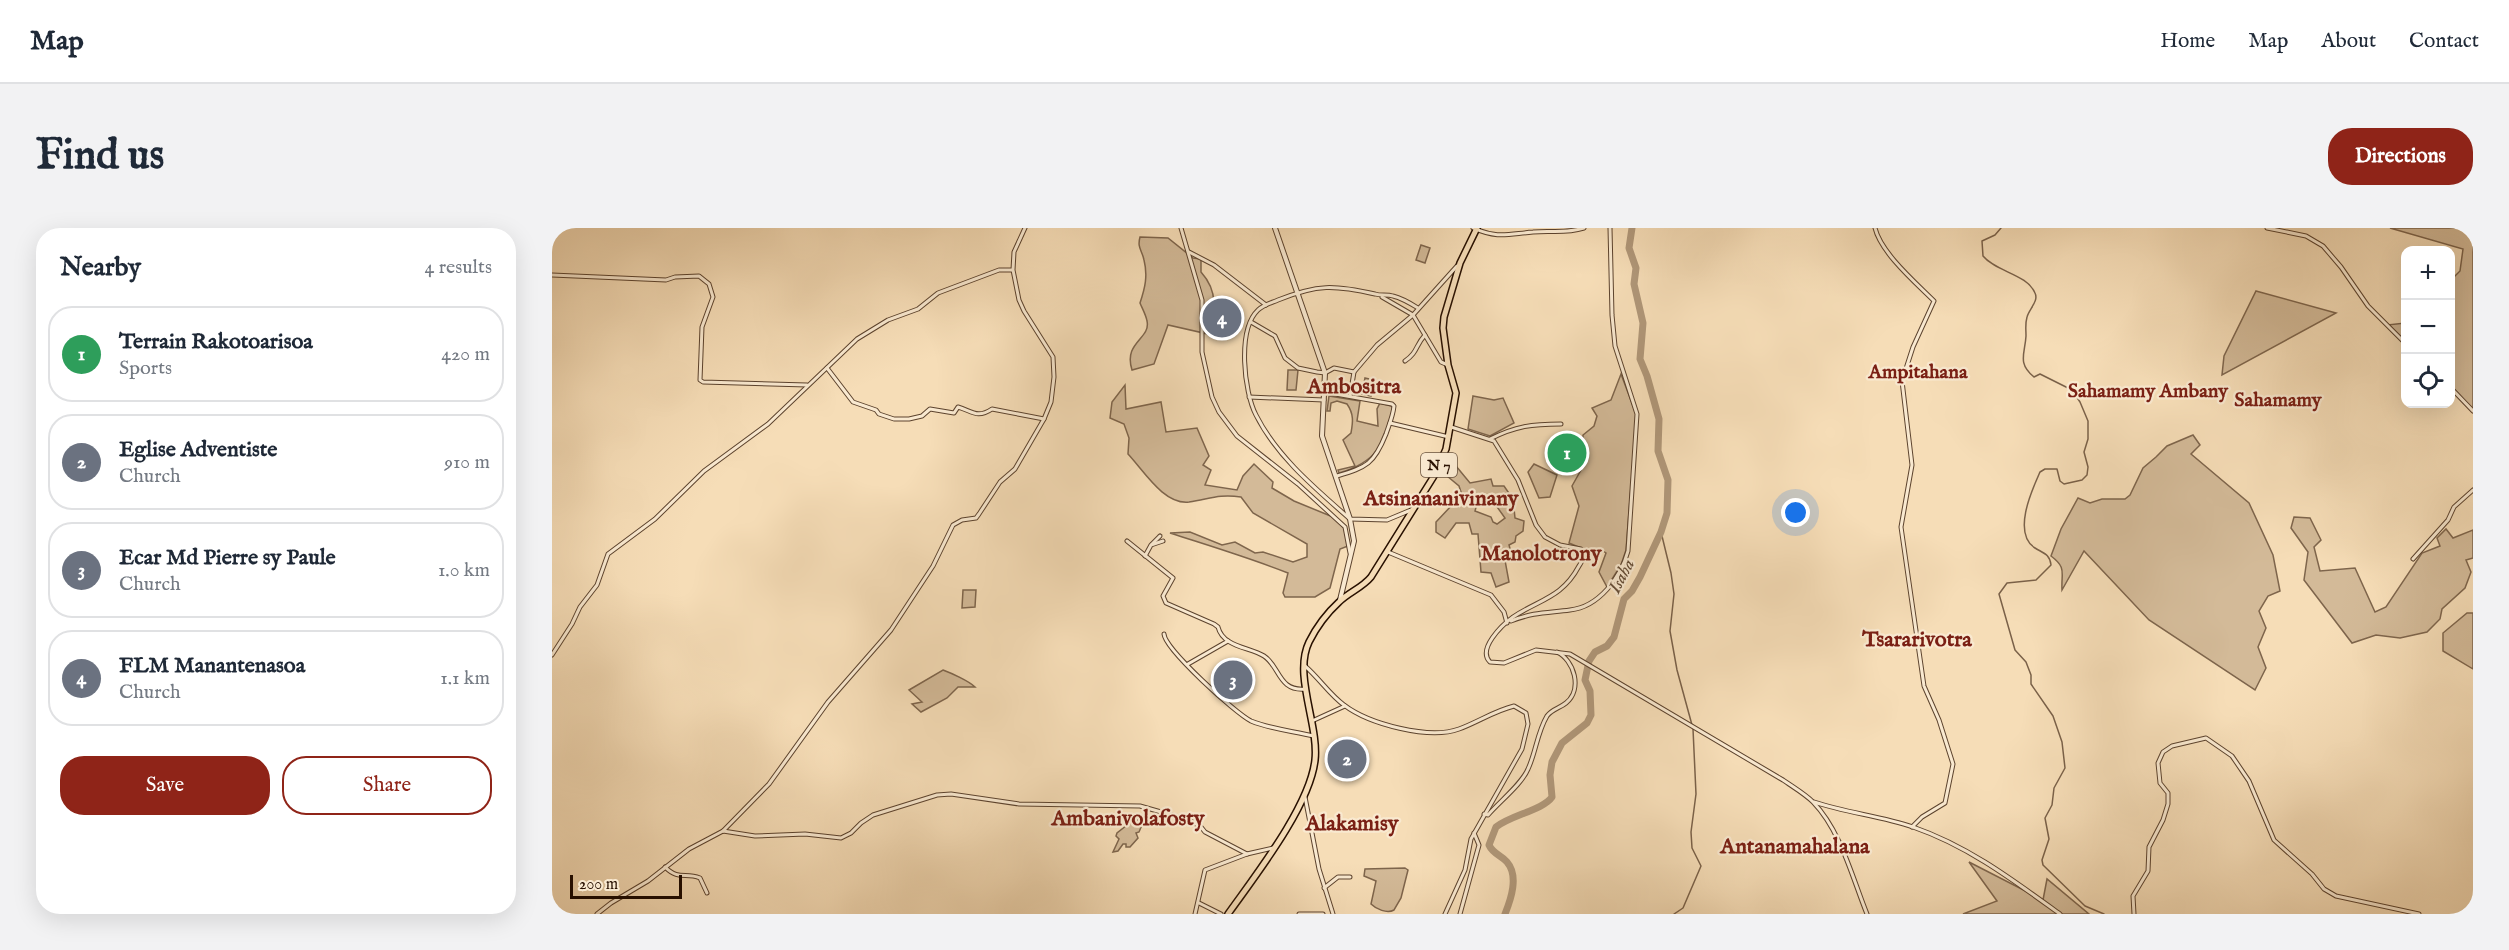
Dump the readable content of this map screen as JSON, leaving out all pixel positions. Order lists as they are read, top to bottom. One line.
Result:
{"streets":{"main road":["N 7"]},"districts":["Ampitahana","Ambositra","Sahamamy Ambany","Sahamamy","Atsinananivinany","Manolotrony","Tsararivotra","Ambanivolafosty","Alakamisy","Antanamahalana"],"water":["Isaha"],"scale_bar":"200 m","page":{"header":"Map","nav":["Home","Map","About","Contact"],"buttons":["Directions",["Save","Share"]],"title":"Find us","heading":["Nearby","4 results"],"map_buttons":["+","−"],"pins":["4","1","3","2"],"list":[{"mark":"1","name":"Terrain Rakotoarisoa","note":"Sports","value":"420 m"},{"mark":"2","name":"Eglise Adventiste","note":"Church","value":"910 m"},{"mark":"3","name":"Ecar Md Pierre sy Paule","note":"Church","value":"1.0 km"},{"mark":"4","name":"FLM Manantenasoa","note":"Church","value":"1.1 km"}],"scale":"200 m"}}
